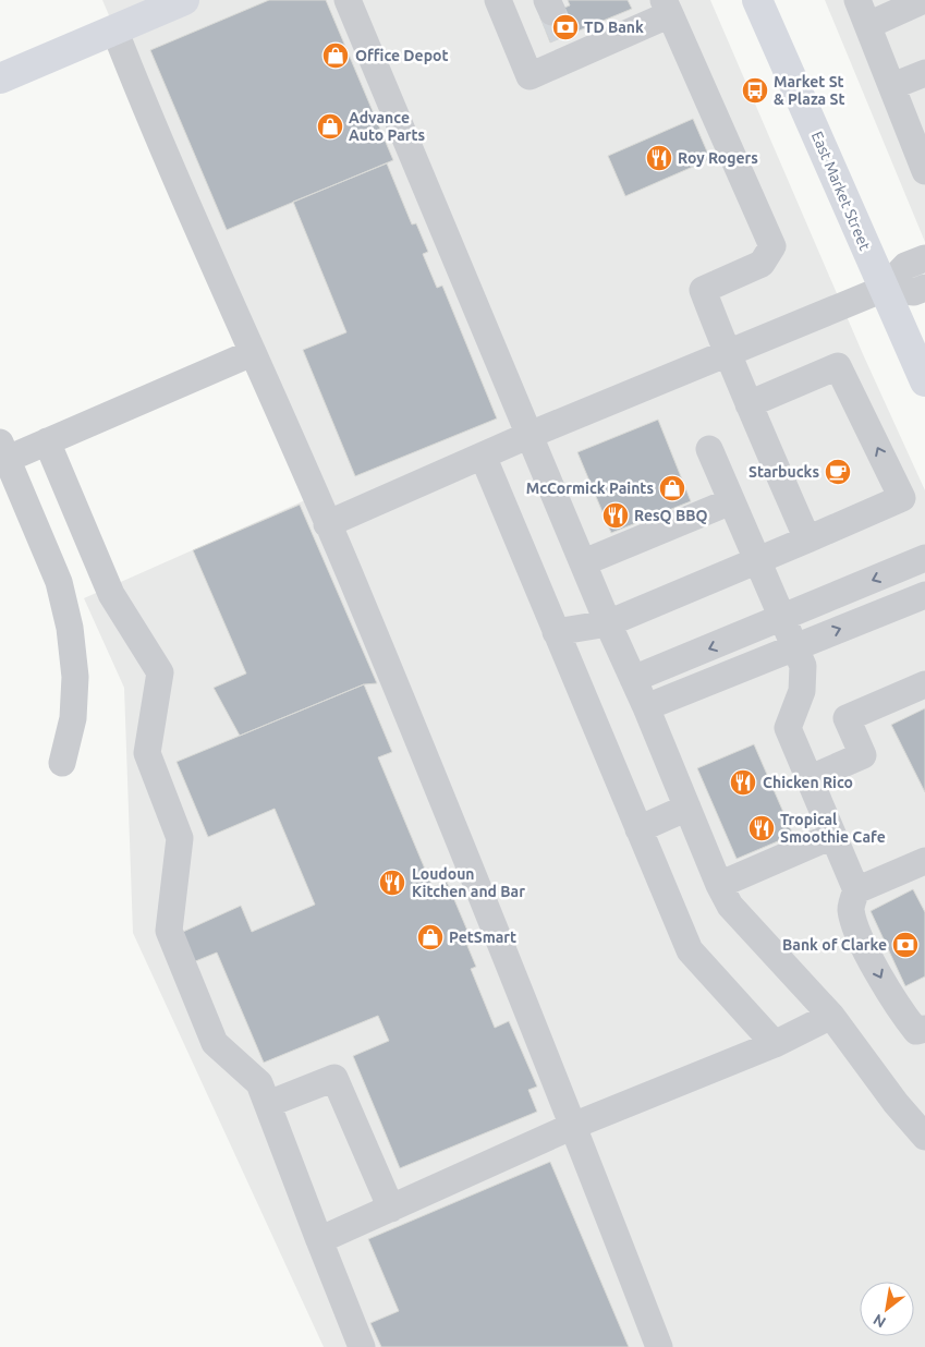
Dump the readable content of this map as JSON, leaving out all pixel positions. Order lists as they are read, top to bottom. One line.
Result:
{"streets":{"main road":["East Market Street"]},"places":{"bank":["TD Bank","Bank of Clarke"],"shop":["Office Depot","Advance Auto Parts","McCormick Paints","PetSmart"],"bus stop":["Market St & Plaza St"],"restaurant":["Roy Rogers","ResQ BBQ","Chicken Rico","Tropical Smoothie Cafe","Loudoun Kitchen and Bar"],"cafe":["Starbucks"]},"north":"bottom left"}
